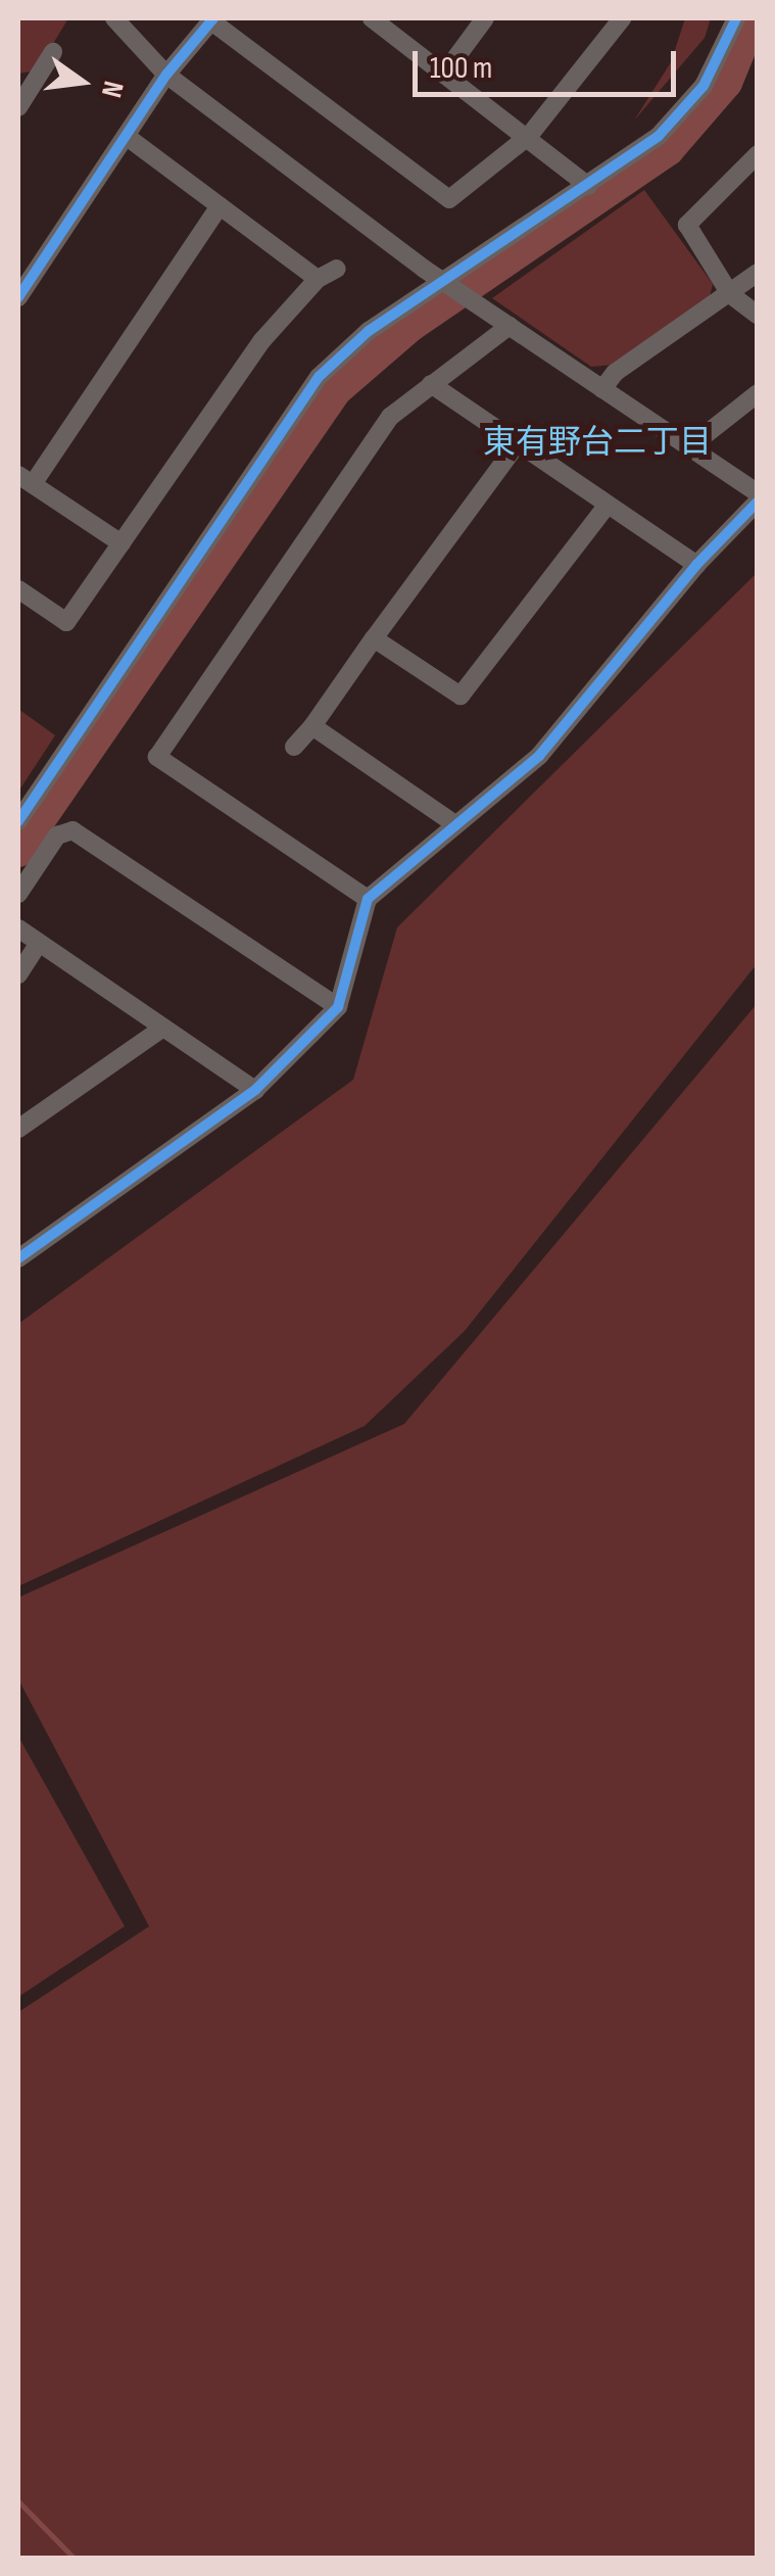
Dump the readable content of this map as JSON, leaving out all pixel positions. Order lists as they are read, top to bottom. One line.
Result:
{"districts":["東有野台二丁目"],"scale_bar":"100 m","north":"right"}
